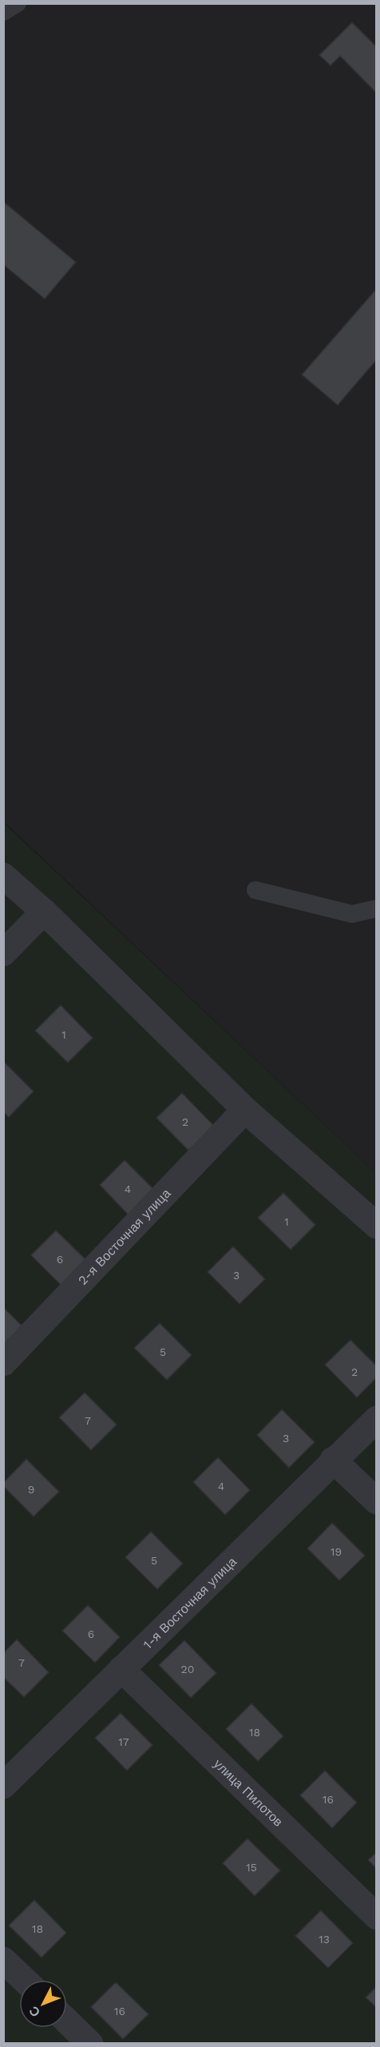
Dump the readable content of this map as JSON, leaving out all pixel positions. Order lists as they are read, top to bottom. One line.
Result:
{"streets":{"street":["2-я Восточная улица","1-я Восточная улица","улица Пилотов"]},"crossings":[["1-я Восточная улица","улица Пилотов"]],"house_numbers":["1","2","4","1","6","3","5","2","7","3","4","9","19","5","6","7","20","18","17","16","15","18","13","16"],"north":"bottom left"}
